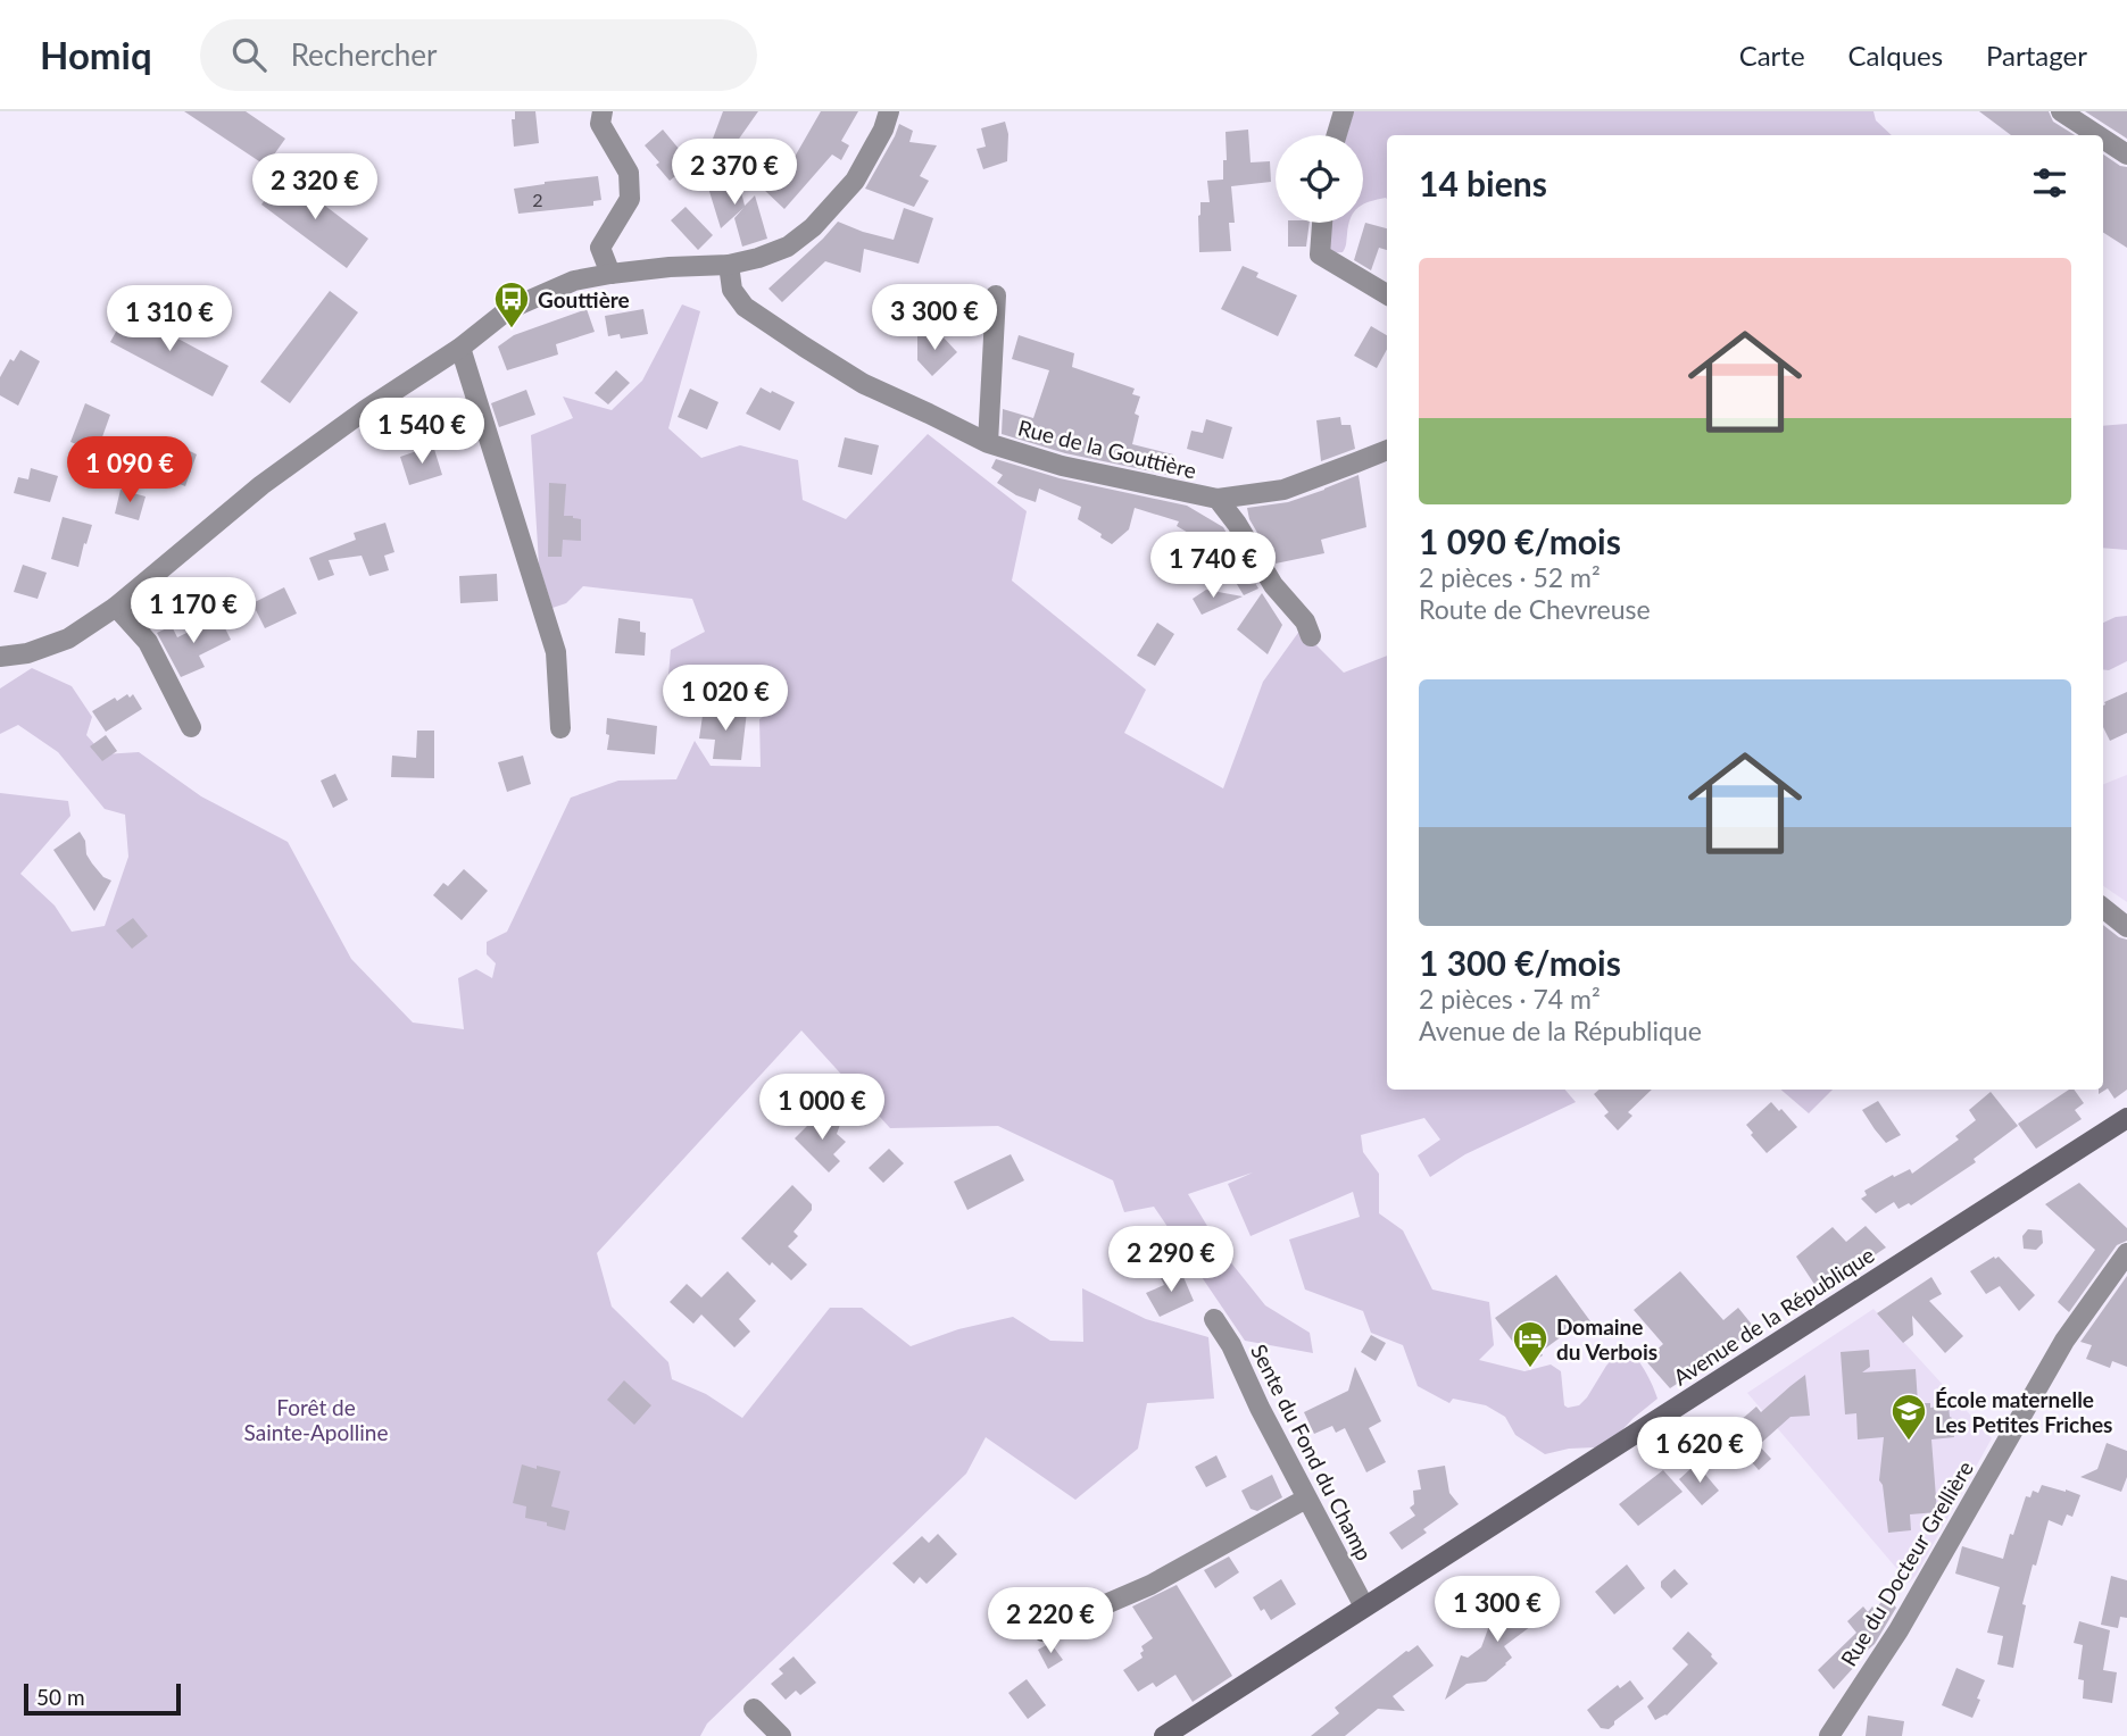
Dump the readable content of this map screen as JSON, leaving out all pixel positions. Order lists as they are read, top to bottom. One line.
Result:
{"streets":{"main road":["Avenue de la République"],"street":["Rue de la Gouttière","Sente du Fond du Champ","Rue du Docteur Grellière"]},"crossings":[["Avenue de la République","Sente du Fond du Champ"]],"parks":["Forêt de Sainte-Apolline"],"places":{"bus stop":["Gouttière"],"hotel":["Domaine du Verbois"],"school or university":["École maternelle Les Petites Friches"]},"house_numbers":["2"],"scale_bar":"50 m","page":{"header":"Homiq","search":"Rechercher","nav":["Carte","Calques","Partager"],"heading":"14 biens","price":["2 370 €","2 320 €","3 300 €","1 310 €","1 540 €","1 090 €","1 740 €","1 170 €","1 020 €","1 000 €","2 290 €","1 620 €","1 300 €","2 220 €"],"list":[{"name":"1 090 €/mois","note":"2 pièces · 52 m² · Route de Chevreuse"},{"name":"1 300 €/mois","note":"2 pièces · 74 m² · Avenue de la République"}],"scale":"50 m"}}
